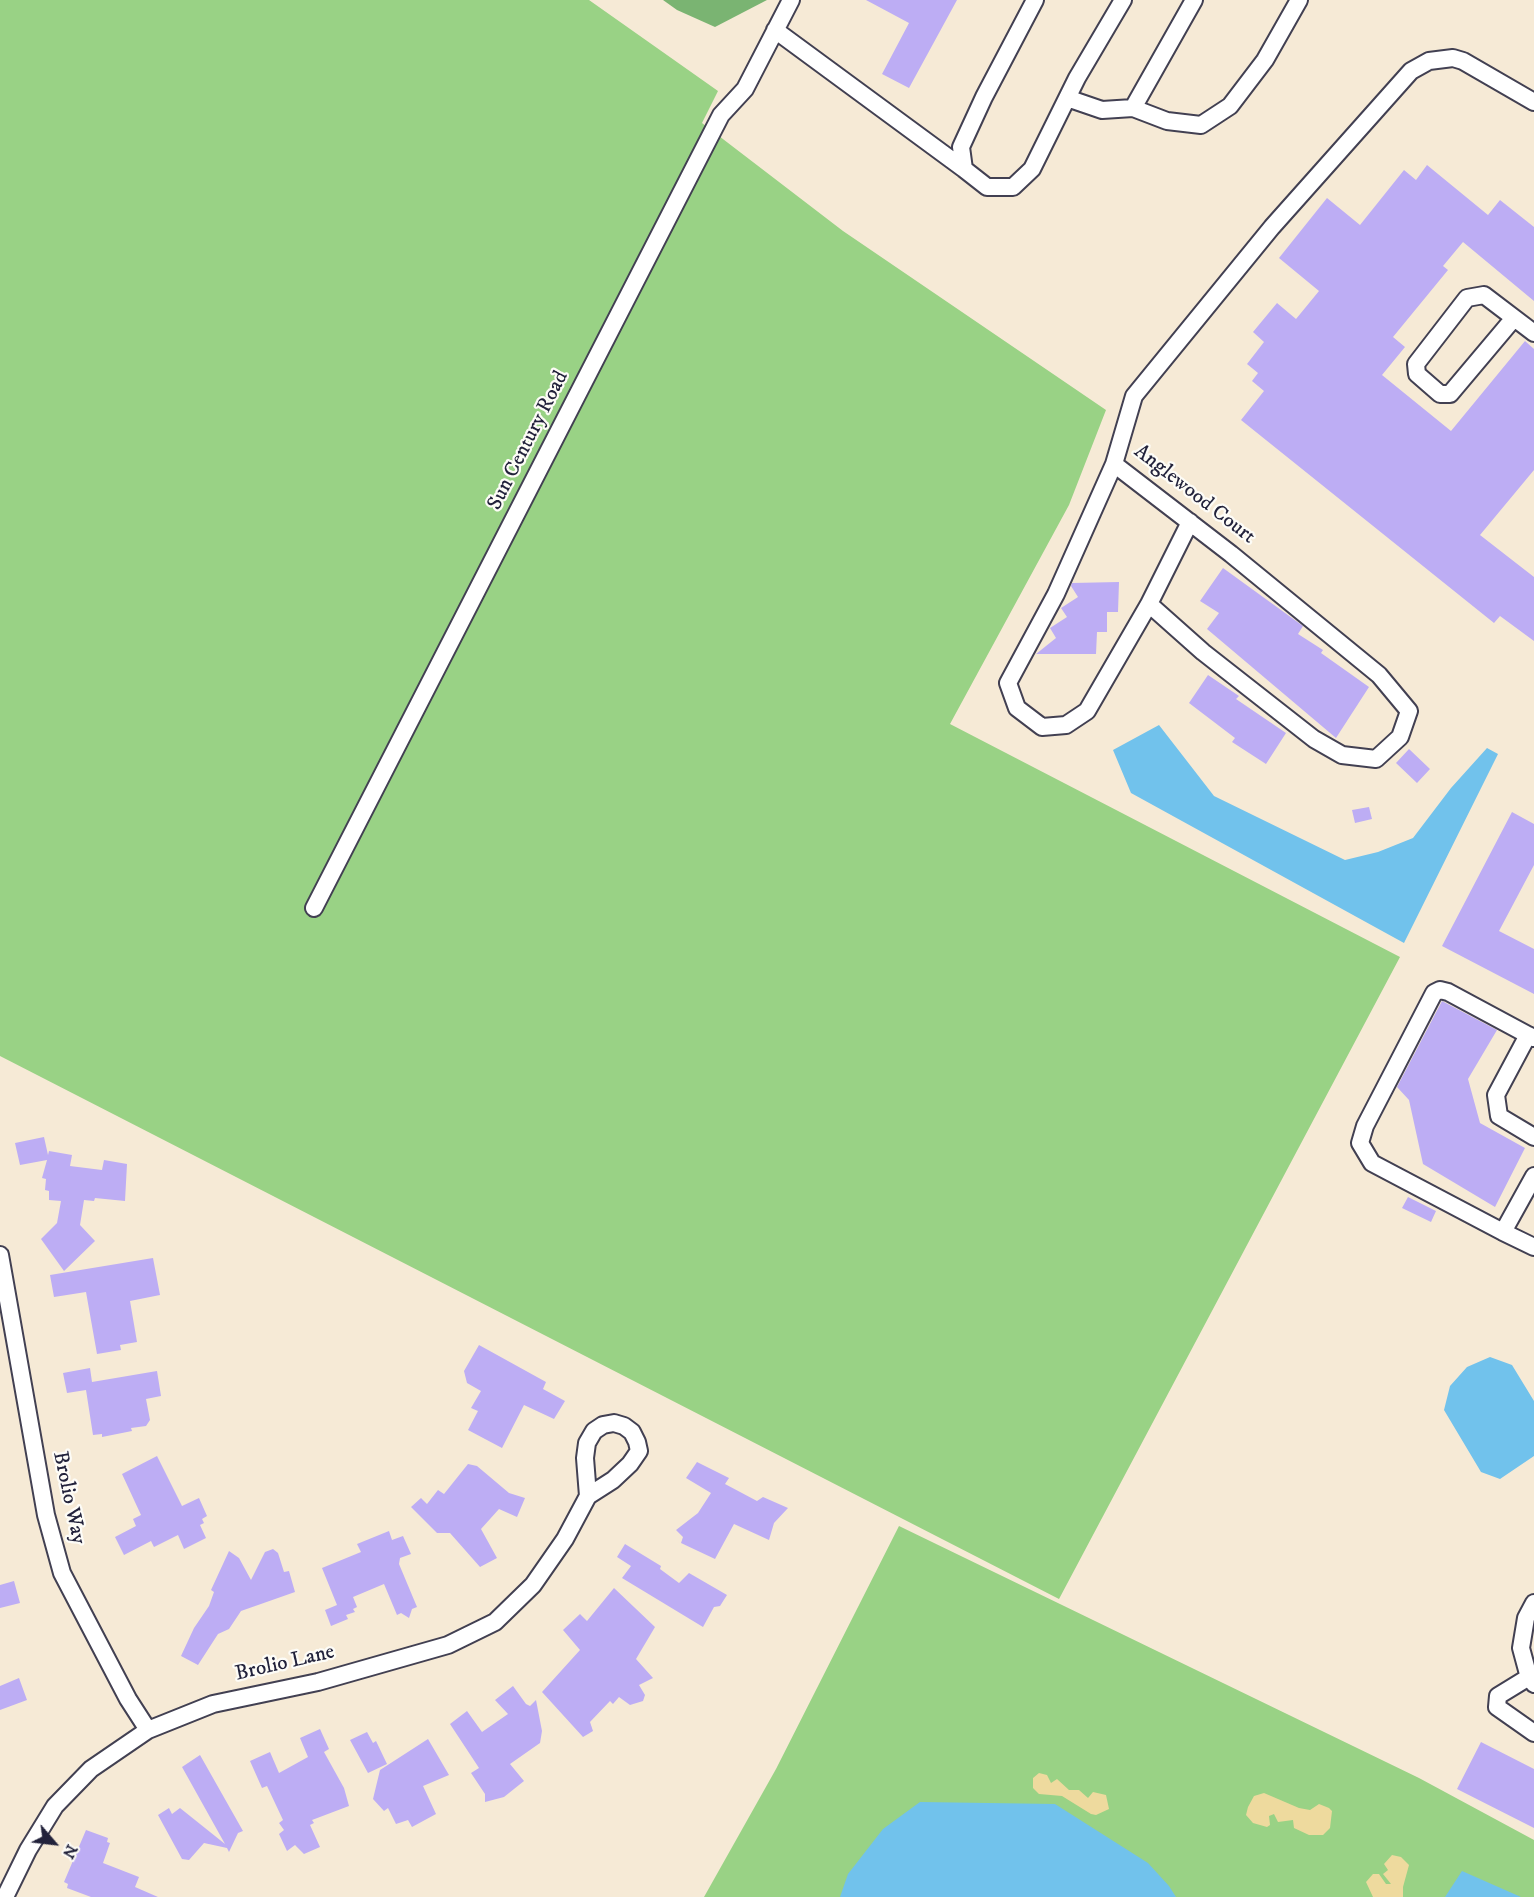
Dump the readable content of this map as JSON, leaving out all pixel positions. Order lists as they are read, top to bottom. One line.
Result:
{"streets":{"street":["Sun Century Road","Anglewood Court","Brolio Way","Brolio Lane"]},"crossings":[["Brolio Way","Brolio Lane"]],"north":"bottom right"}
